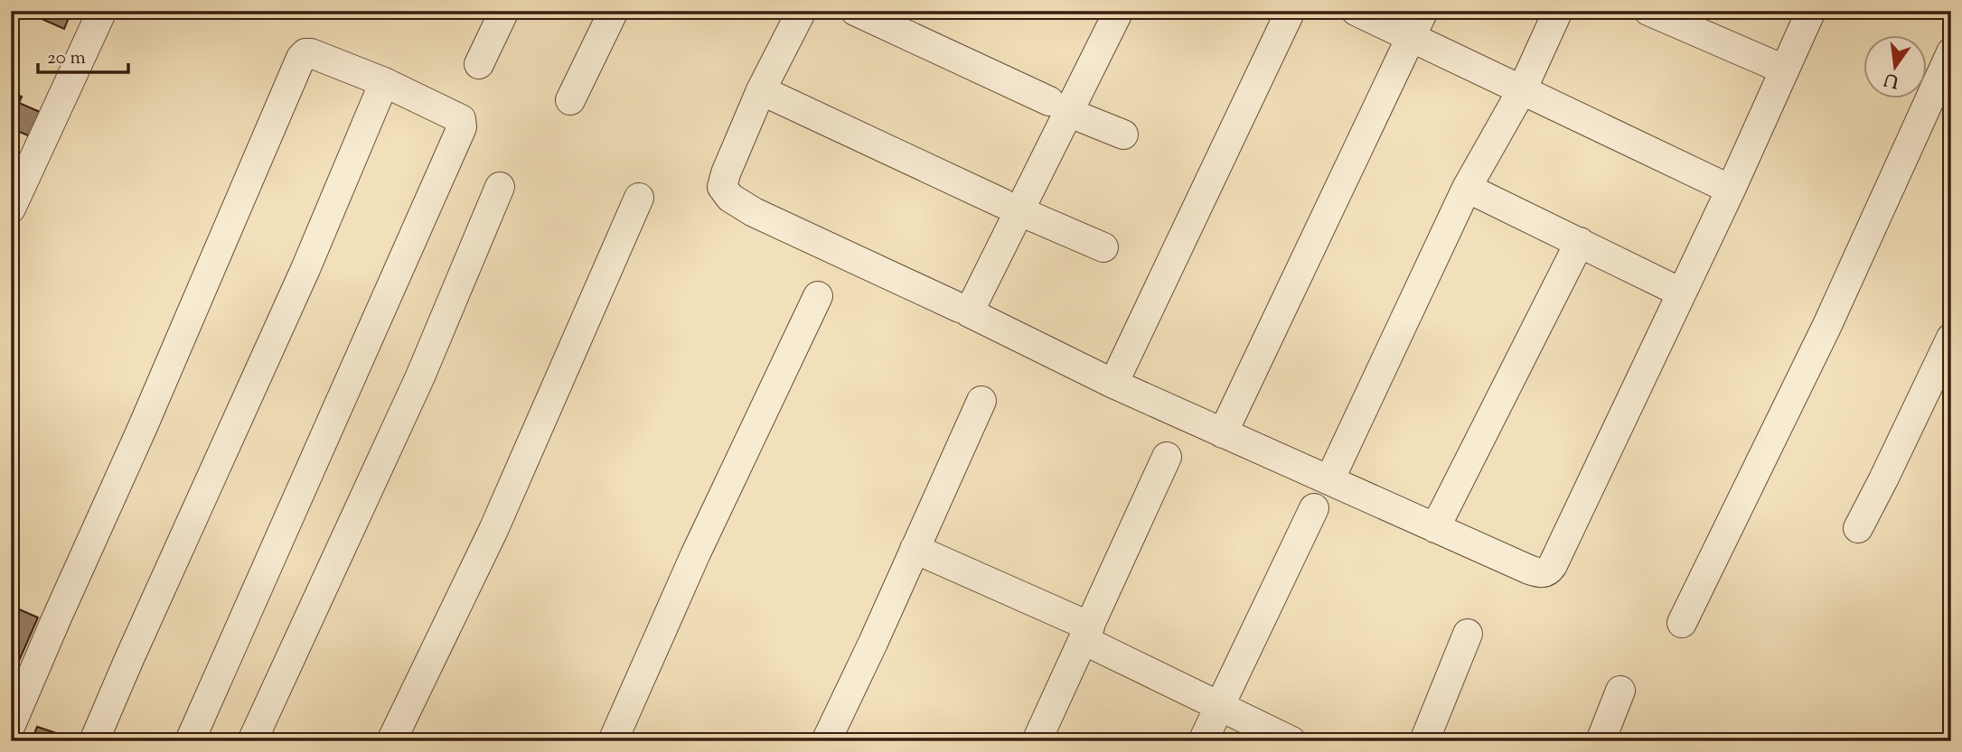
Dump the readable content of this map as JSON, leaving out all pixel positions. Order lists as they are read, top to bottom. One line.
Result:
{"scale_bar":"20 m","north":"bottom"}
